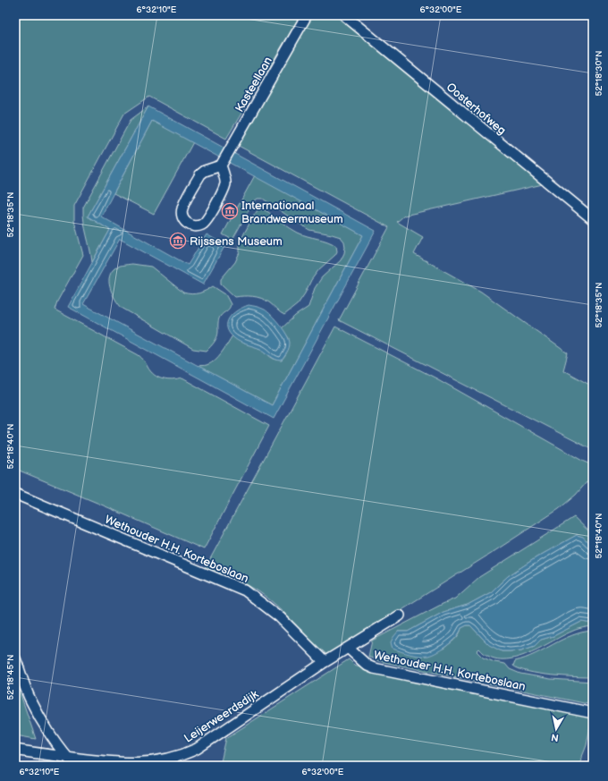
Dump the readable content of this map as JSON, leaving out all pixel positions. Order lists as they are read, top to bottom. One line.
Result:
{"streets":{"street":["Kasteellaan","Oosterhofweg","Wethouder H.H. Korteboslaan","Leijerweerdsdijk"]},"crossings":[["Wethouder H.H. Korteboslaan","Leijerweerdsdijk"]],"places":{"museum":["Internationaal Brandweermuseum","Rijssens Museum"]},"north":"bottom","coordinates":["6°32'10\"E","6°32'00\"E","52°18'30\"N","52°18'35\"N","52°18'40\"N","52°18'45\"N"]}
